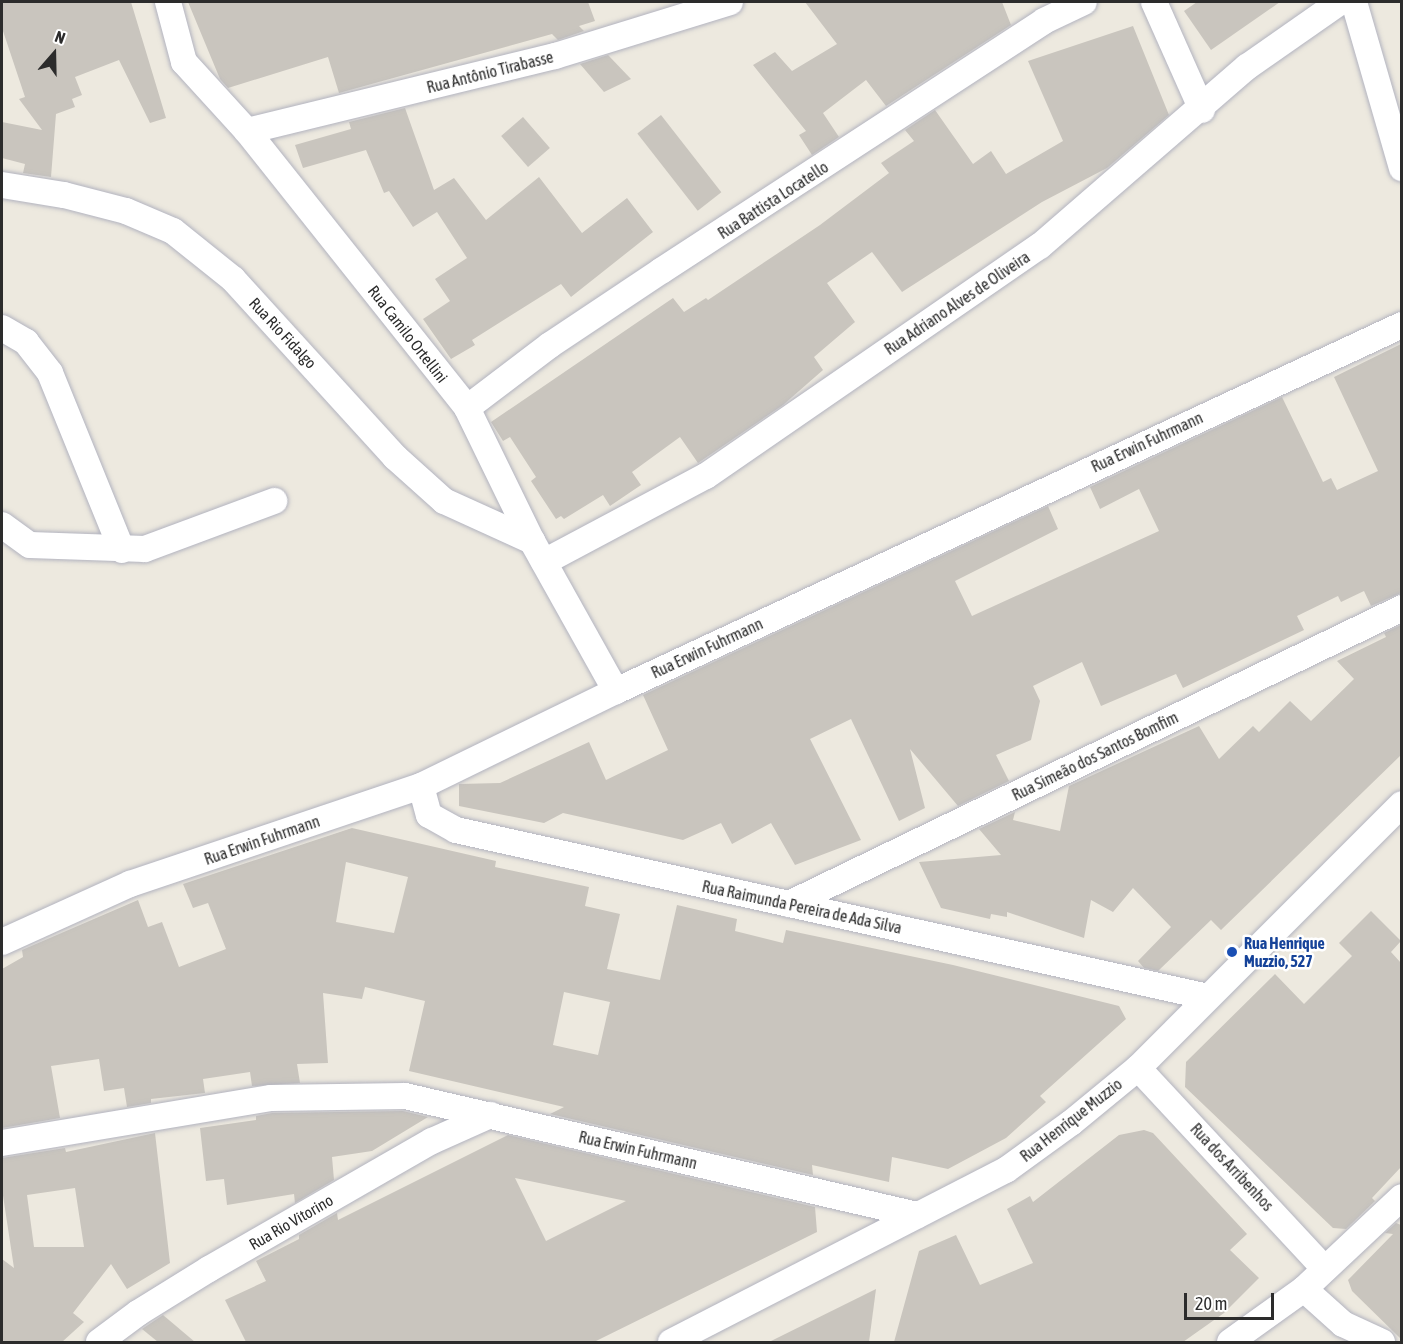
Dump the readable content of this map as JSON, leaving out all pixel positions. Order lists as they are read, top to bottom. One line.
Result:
{"streets":{"street":["Rua Antônio Tirabasse","Rua Battista Locatello","Rua Adriano Alves de Oliveira","Rua Rio Fidalgo","Rua Camilo Ortellini","Rua Erwin Fuhrmann","Rua Simeão dos Santos Bomfim","Rua Raimunda Pereira de Ada Silva","Rua Henrique Muzzio","Rua dos Arribenhos","Rua Rio Vitorino"]},"crossings":[["Rua Antônio Tirabasse","Rua Camilo Ortellini"],["Rua Battista Locatello","Rua Camilo Ortellini"],["Rua Adriano Alves de Oliveira","Rua Rio Fidalgo"],["Rua Adriano Alves de Oliveira","Rua Camilo Ortellini"],["Rua Rio Fidalgo","Rua Camilo Ortellini"],["Rua Camilo Ortellini","Rua Erwin Fuhrmann"],["Rua Erwin Fuhrmann","Rua Raimunda Pereira de Ada Silva"],["Rua Erwin Fuhrmann","Rua Henrique Muzzio"],["Rua Erwin Fuhrmann","Rua Rio Vitorino"],["Rua Simeão dos Santos Bomfim","Rua Raimunda Pereira de Ada Silva"],["Rua Raimunda Pereira de Ada Silva","Rua Henrique Muzzio"],["Rua Henrique Muzzio","Rua dos Arribenhos"]],"places":["Rua Henrique Muzzio, 527"],"scale_bar":"20 m","north":"top"}
